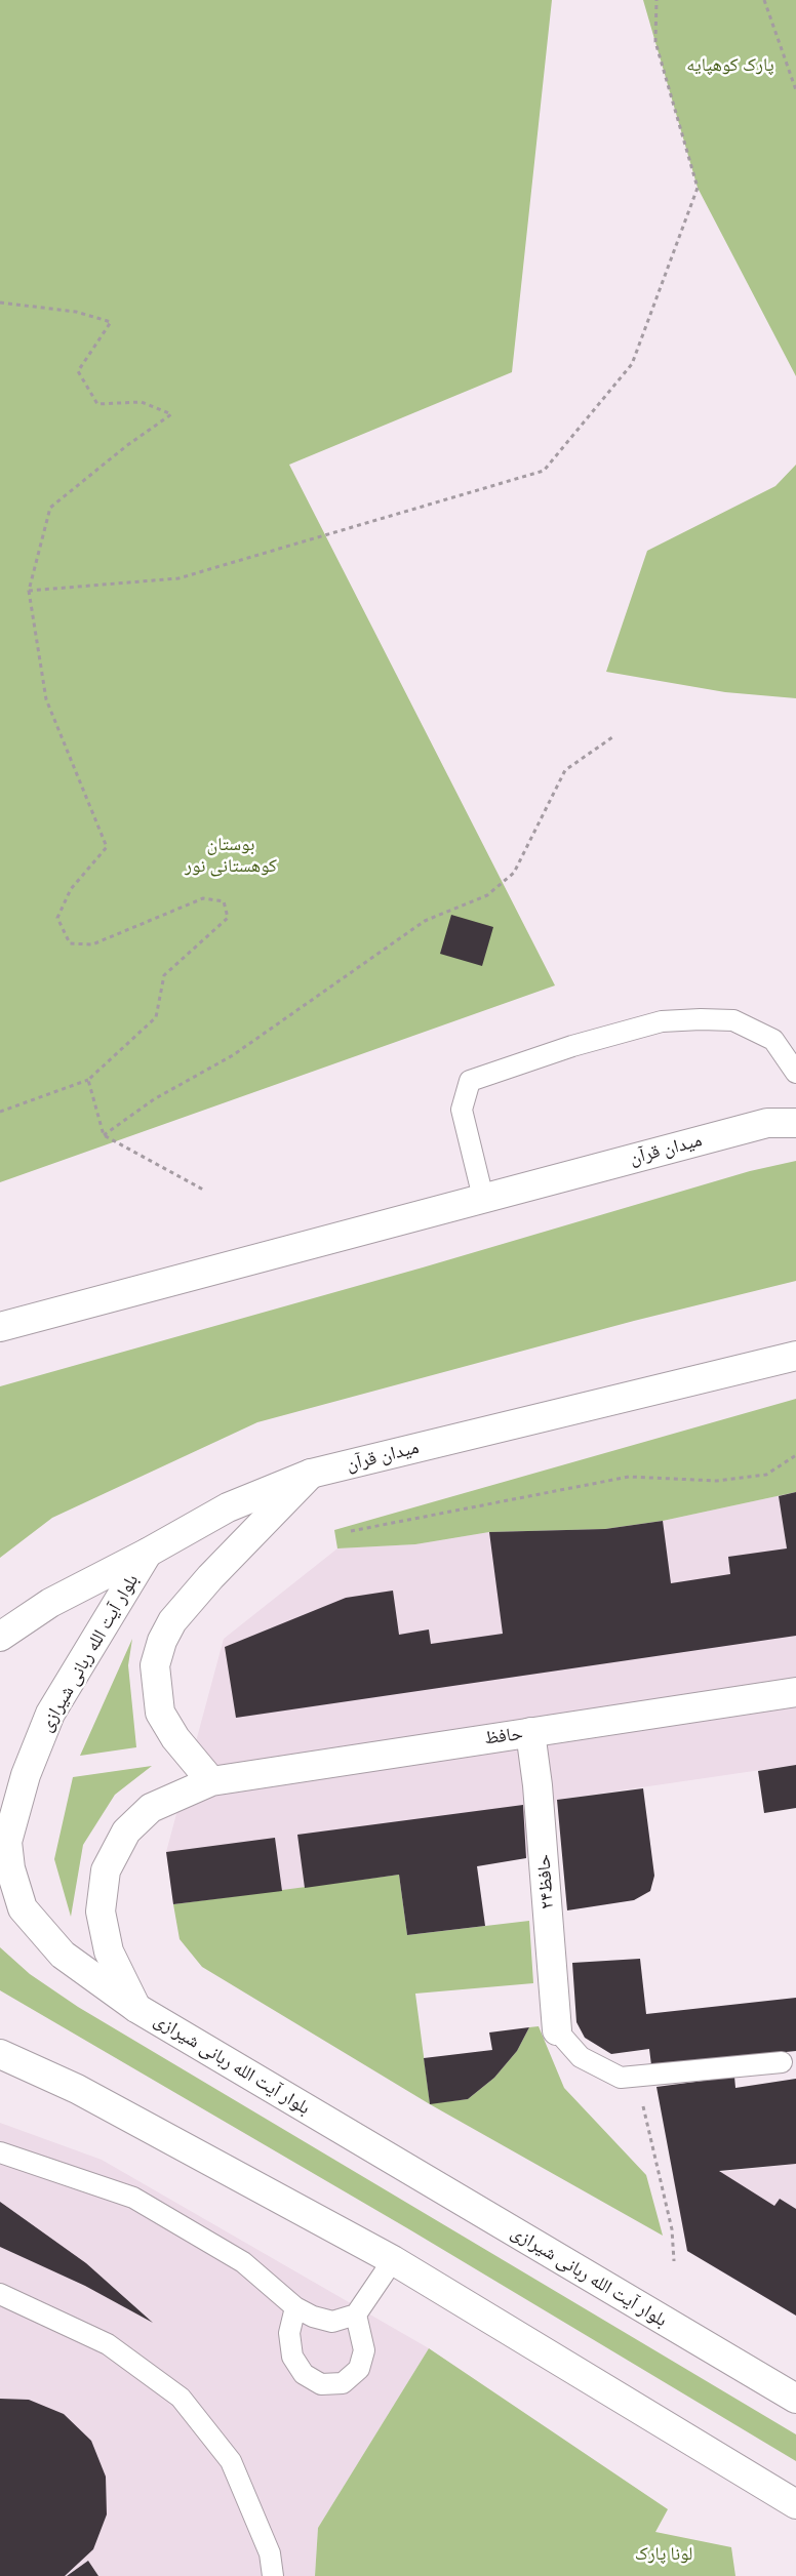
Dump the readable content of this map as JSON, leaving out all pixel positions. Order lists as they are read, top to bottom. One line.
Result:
{"streets":{"main road":["میدان قرآن","بلوار آیت الله ربانی شیرازی","حافظ","حافظ۲۴"]},"crossings":[["میدان قرآن","بلوار آیت الله ربانی شیرازی"],["بلوار آیت الله ربانی شیرازی","حافظ"],["حافظ","حافظ۲۴"]],"parks":["پارک کوهپایه","بوستان کوهستانی نور","لونا پارک"]}
